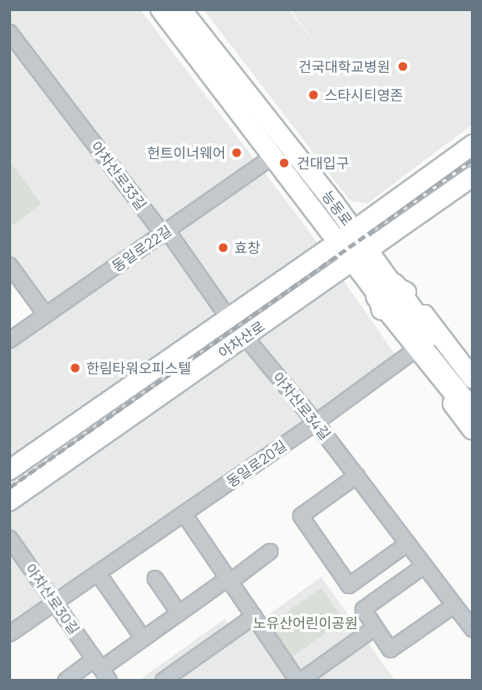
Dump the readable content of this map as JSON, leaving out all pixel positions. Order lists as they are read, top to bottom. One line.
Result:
{"streets":{"highway":["능동로"],"main road":["아차산로"],"street":["아차산로33길","동일로22길","아차산로34길","동일로20길","아차산로30길"]},"crossings":[["아차산로33길","동일로22길"],["아차산로33길","아차산로"],["능동로","동일로22길"],["능동로","아차산로"],["능동로","동일로20길"],["아차산로","아차산로34길"],["아차산로34길","동일로20길"],["동일로20길","아차산로30길"]],"parks":["노유산어린이공원"],"places":["건국대학교병원","스타시티영존","헌트이너웨어","건대입구","효창","한림타워오피스텔"]}
